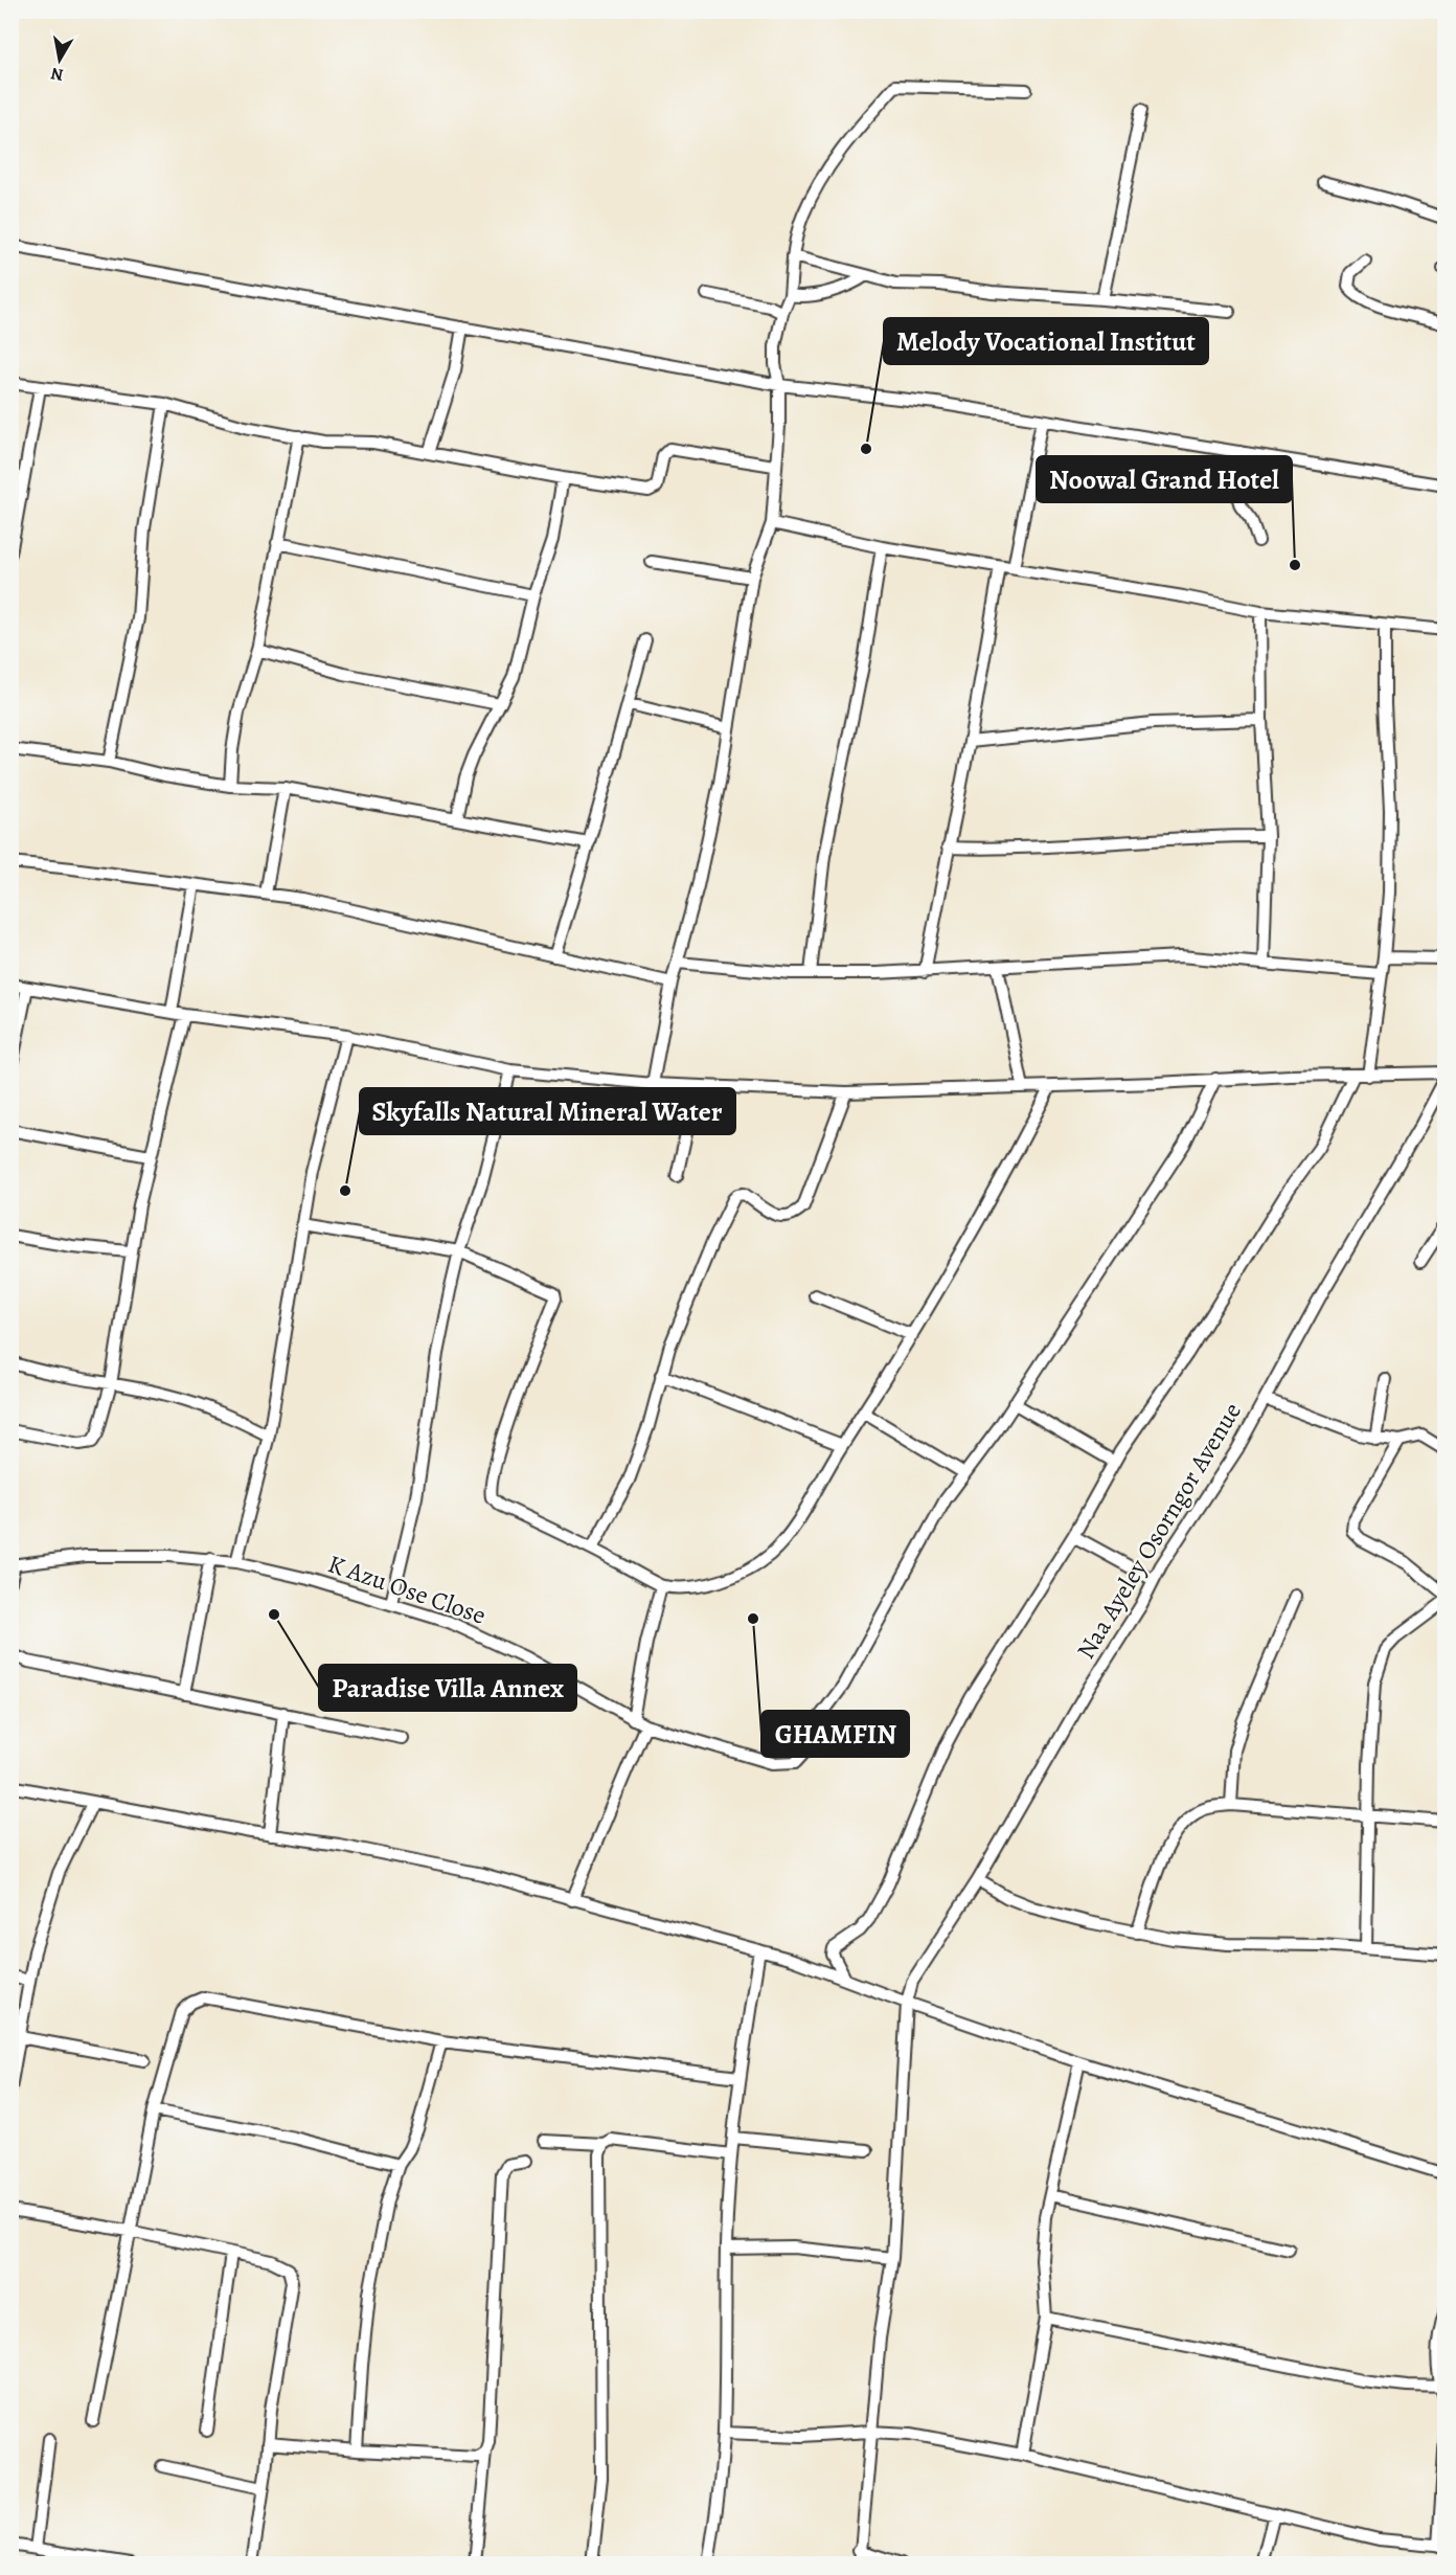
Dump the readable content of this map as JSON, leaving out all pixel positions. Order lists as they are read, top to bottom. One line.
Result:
{"streets":{"street":["Naa Ayeley Osorngor Avenue","K Azu Ose Close"]},"places":["Melody Vocational Institut","Noowal Grand Hotel","Skyfalls Natural Mineral Water","Paradise Villa Annex","GHAMFIN"],"north":"bottom"}
